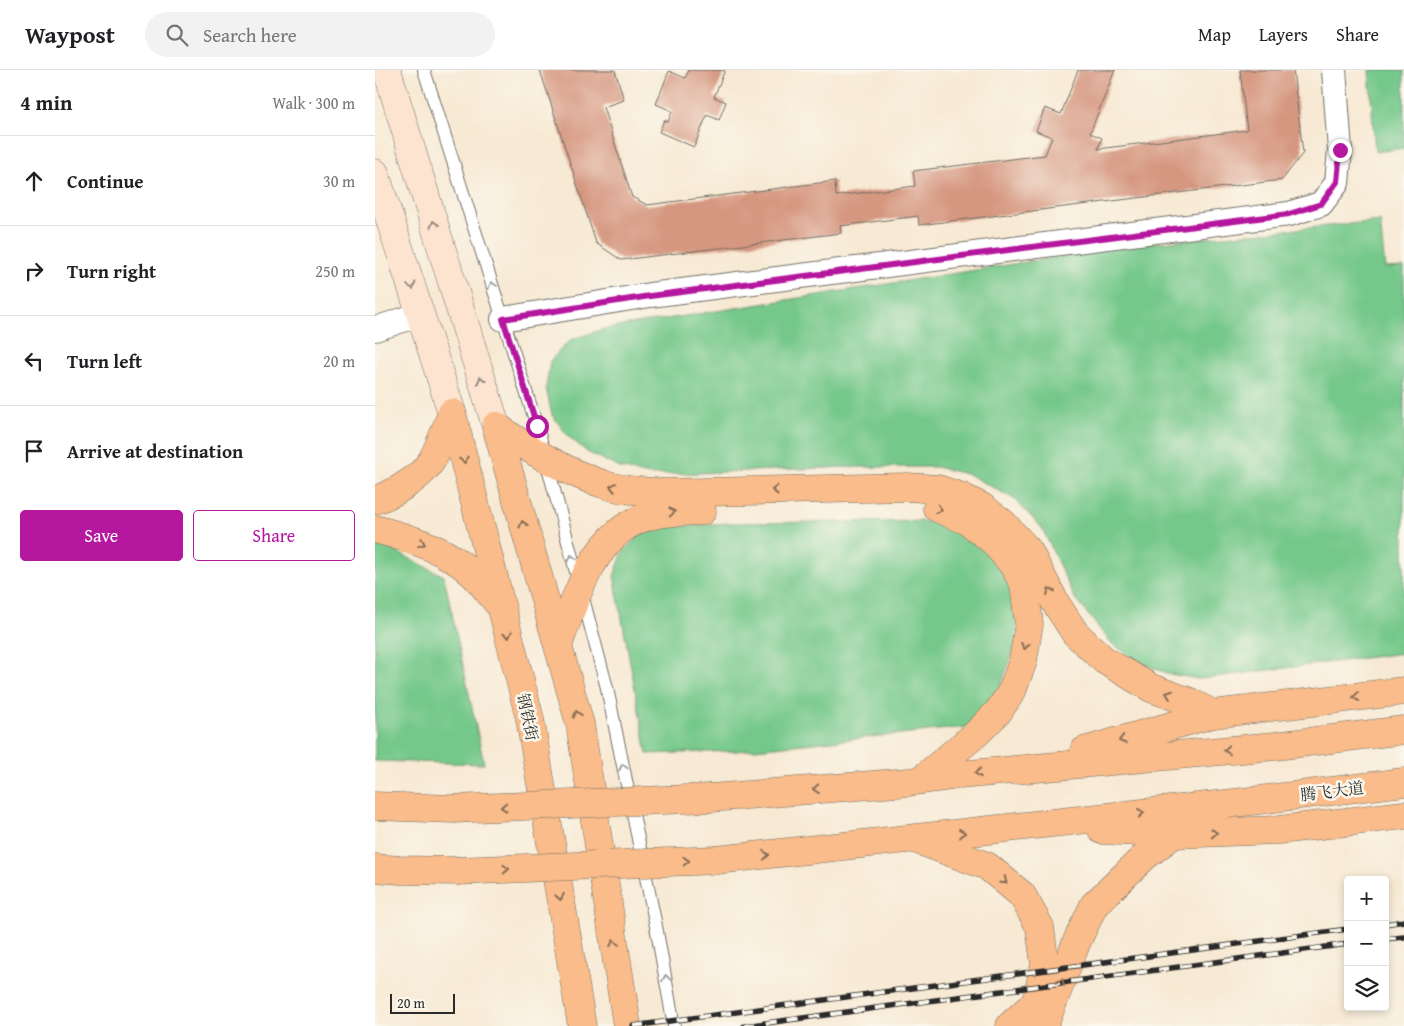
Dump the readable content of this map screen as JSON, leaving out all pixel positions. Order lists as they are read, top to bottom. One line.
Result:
{"streets":{"highway":["钢铁街","腾飞大道"]},"scale_bar":"20 m","page":{"header":"Waypost","search":"Search here","nav":["Map","Layers","Share"],"heading":["4 min","Walk · 300 m"],"list":[["Continue","30 m"],["Turn right","250 m"],["Turn left","20 m"],"Arrive at destination"],"buttons":["Save","Share"],"map_buttons":["+","−"],"scale":"20 m"}}
